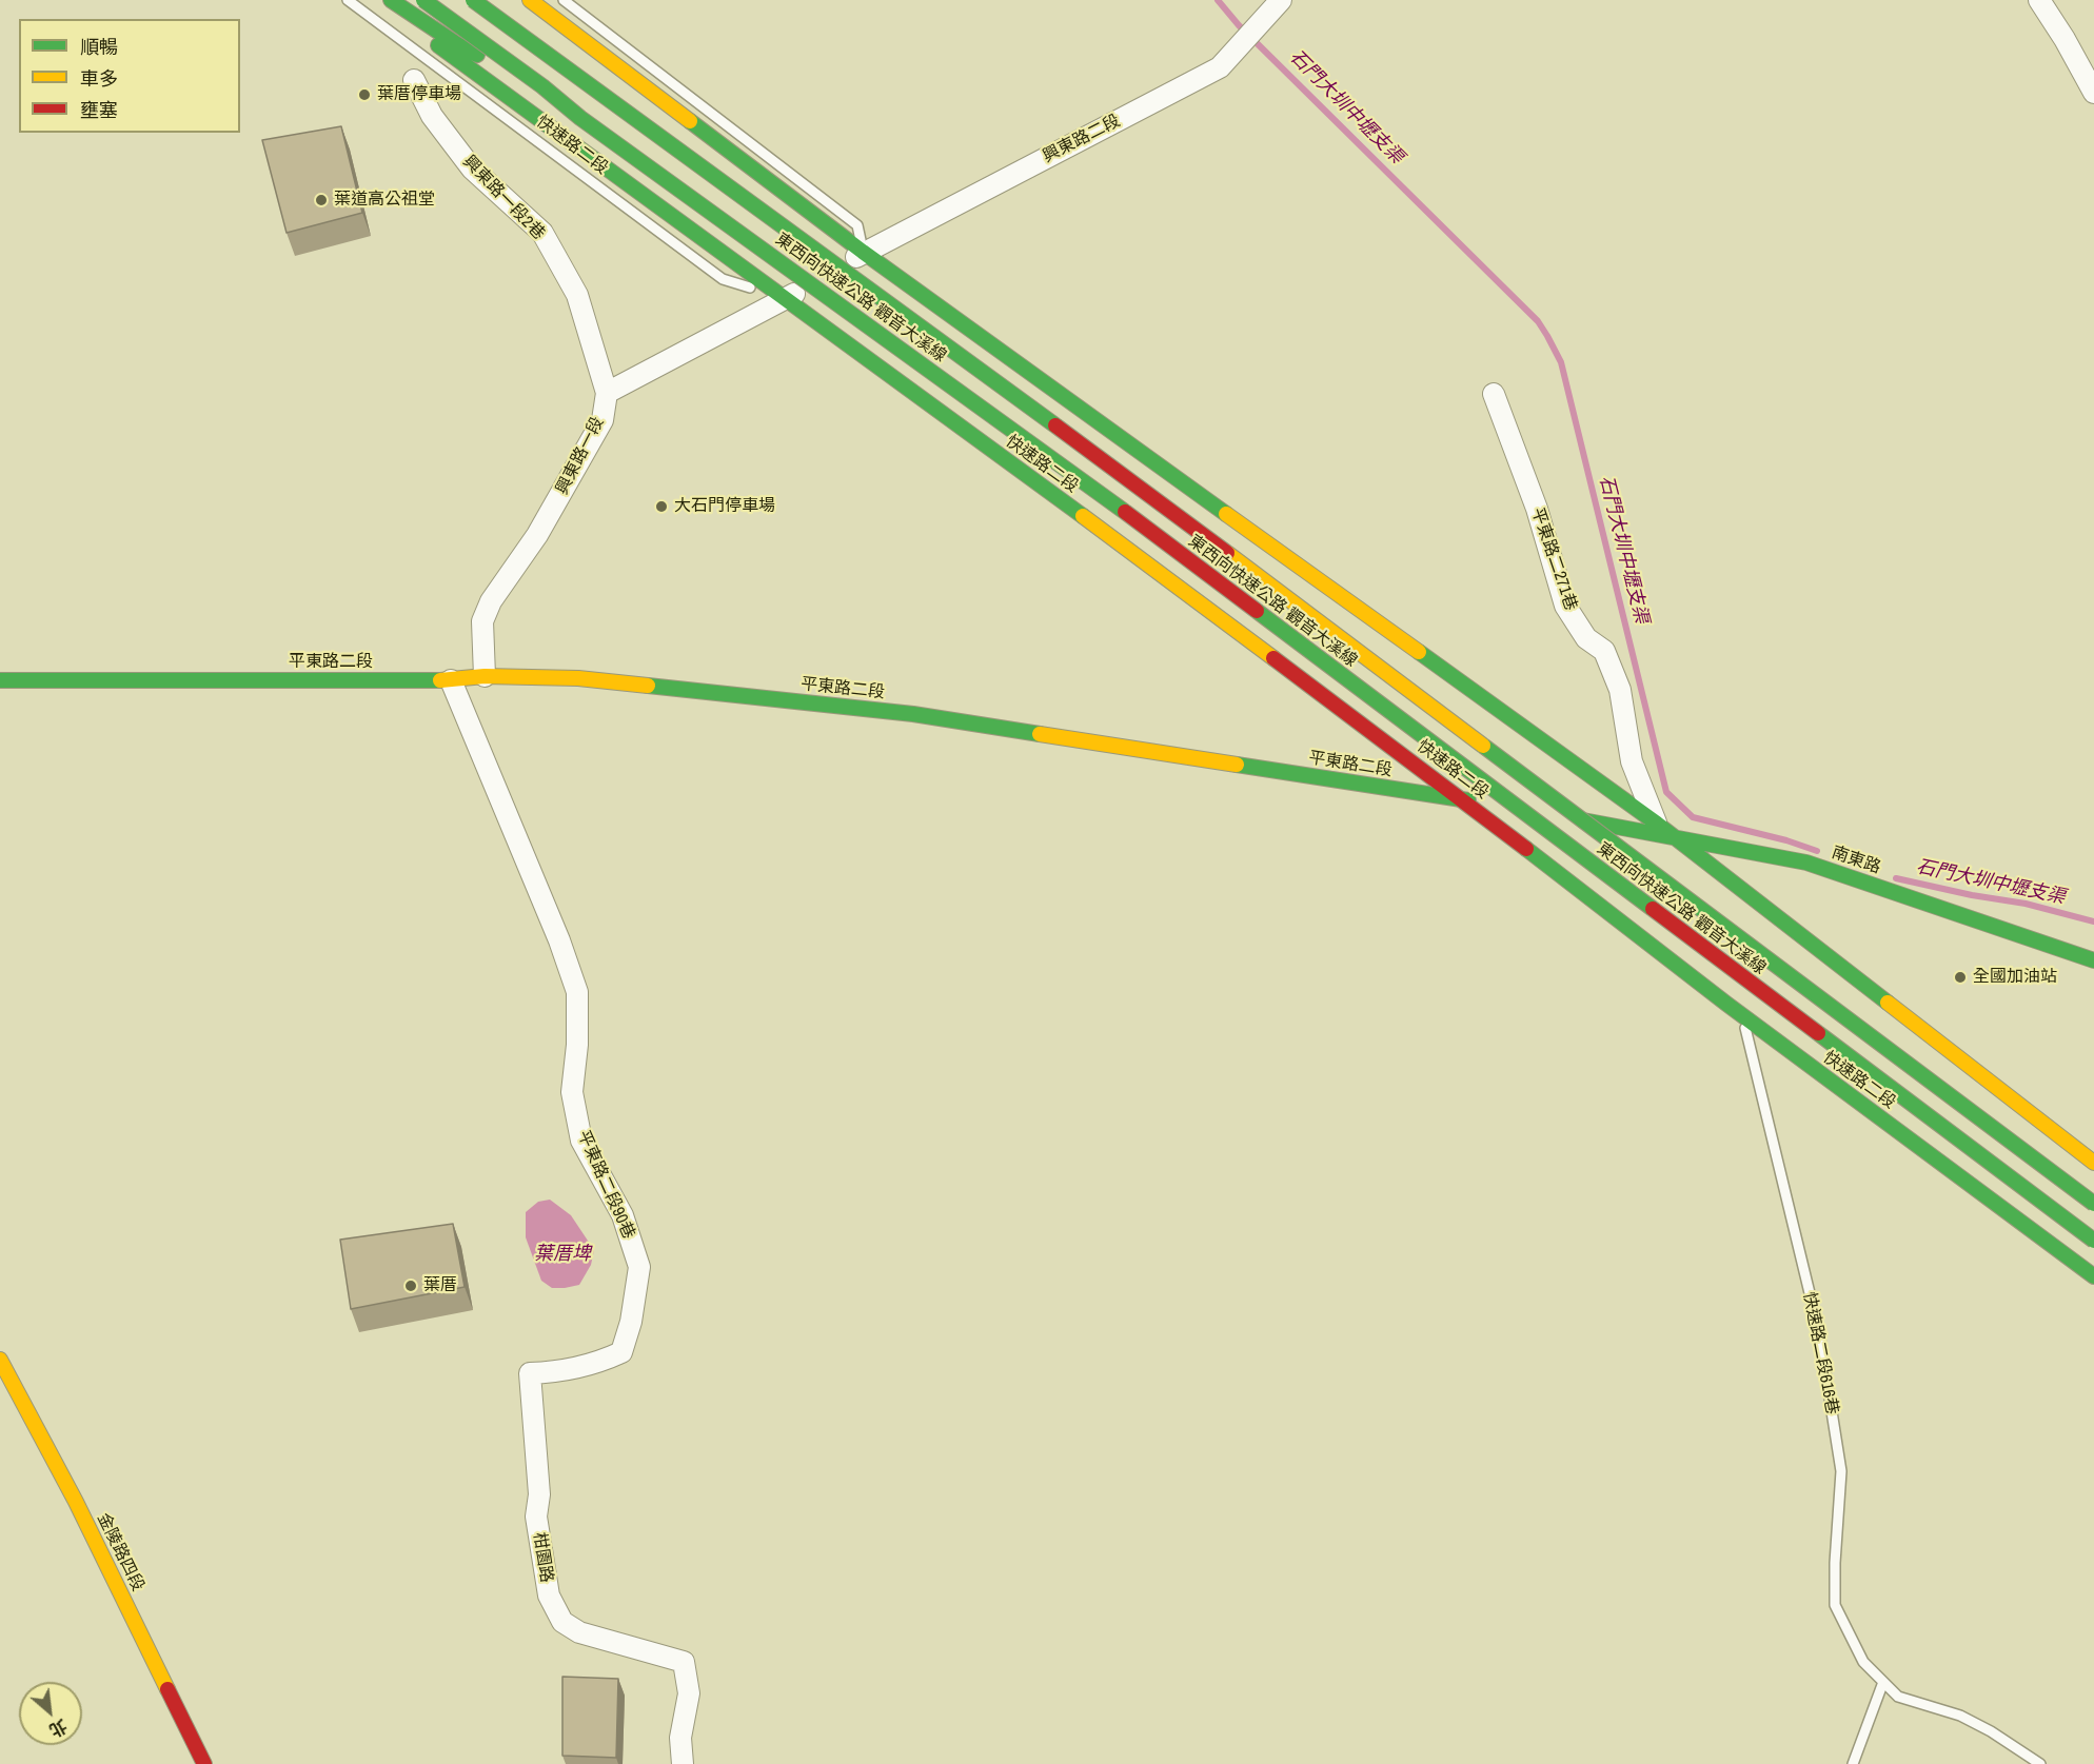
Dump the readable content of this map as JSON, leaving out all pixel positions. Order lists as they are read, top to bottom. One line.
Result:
{"streets":{"main road":["快速路二段","東西向快速公路 觀音大溪線","平東路二段","南東路","金陵路四段"],"street":["興東路二段","興東路一段2巷","興東路一段","平東路二271巷","平東路二段90巷","柑園路"],"lane":["快速路二段616巷"]},"crossings":[["快速路二段","平東路二段"],["快速路二段","快速路二段616巷"],["興東路一段2巷","興東路一段"],["興東路一段","平東路二段"],["平東路二段","南東路"],["平東路二段","平東路二段90巷"],["平東路二段90巷","柑園路"]],"water":["石門大圳中壢支渠","葉厝埤"],"places":["葉厝停車場","葉道高公祖堂","大石門停車場","全國加油站","葉厝"],"legend":["順暢","車多","壅塞"],"north":"bottom right"}
